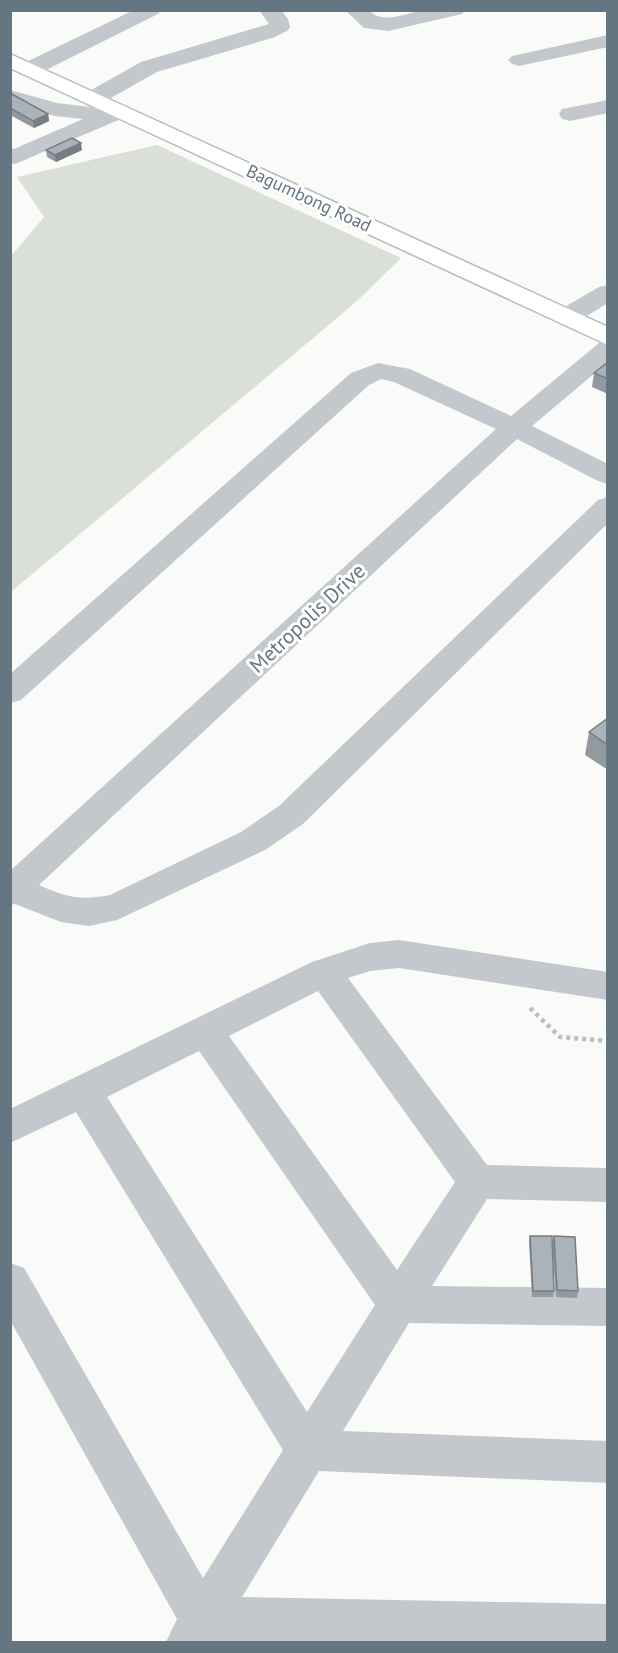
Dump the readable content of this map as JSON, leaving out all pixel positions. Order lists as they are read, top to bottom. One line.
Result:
{"streets":{"main road":["Bagumbong Road"],"street":["Metropolis Drive"]}}
